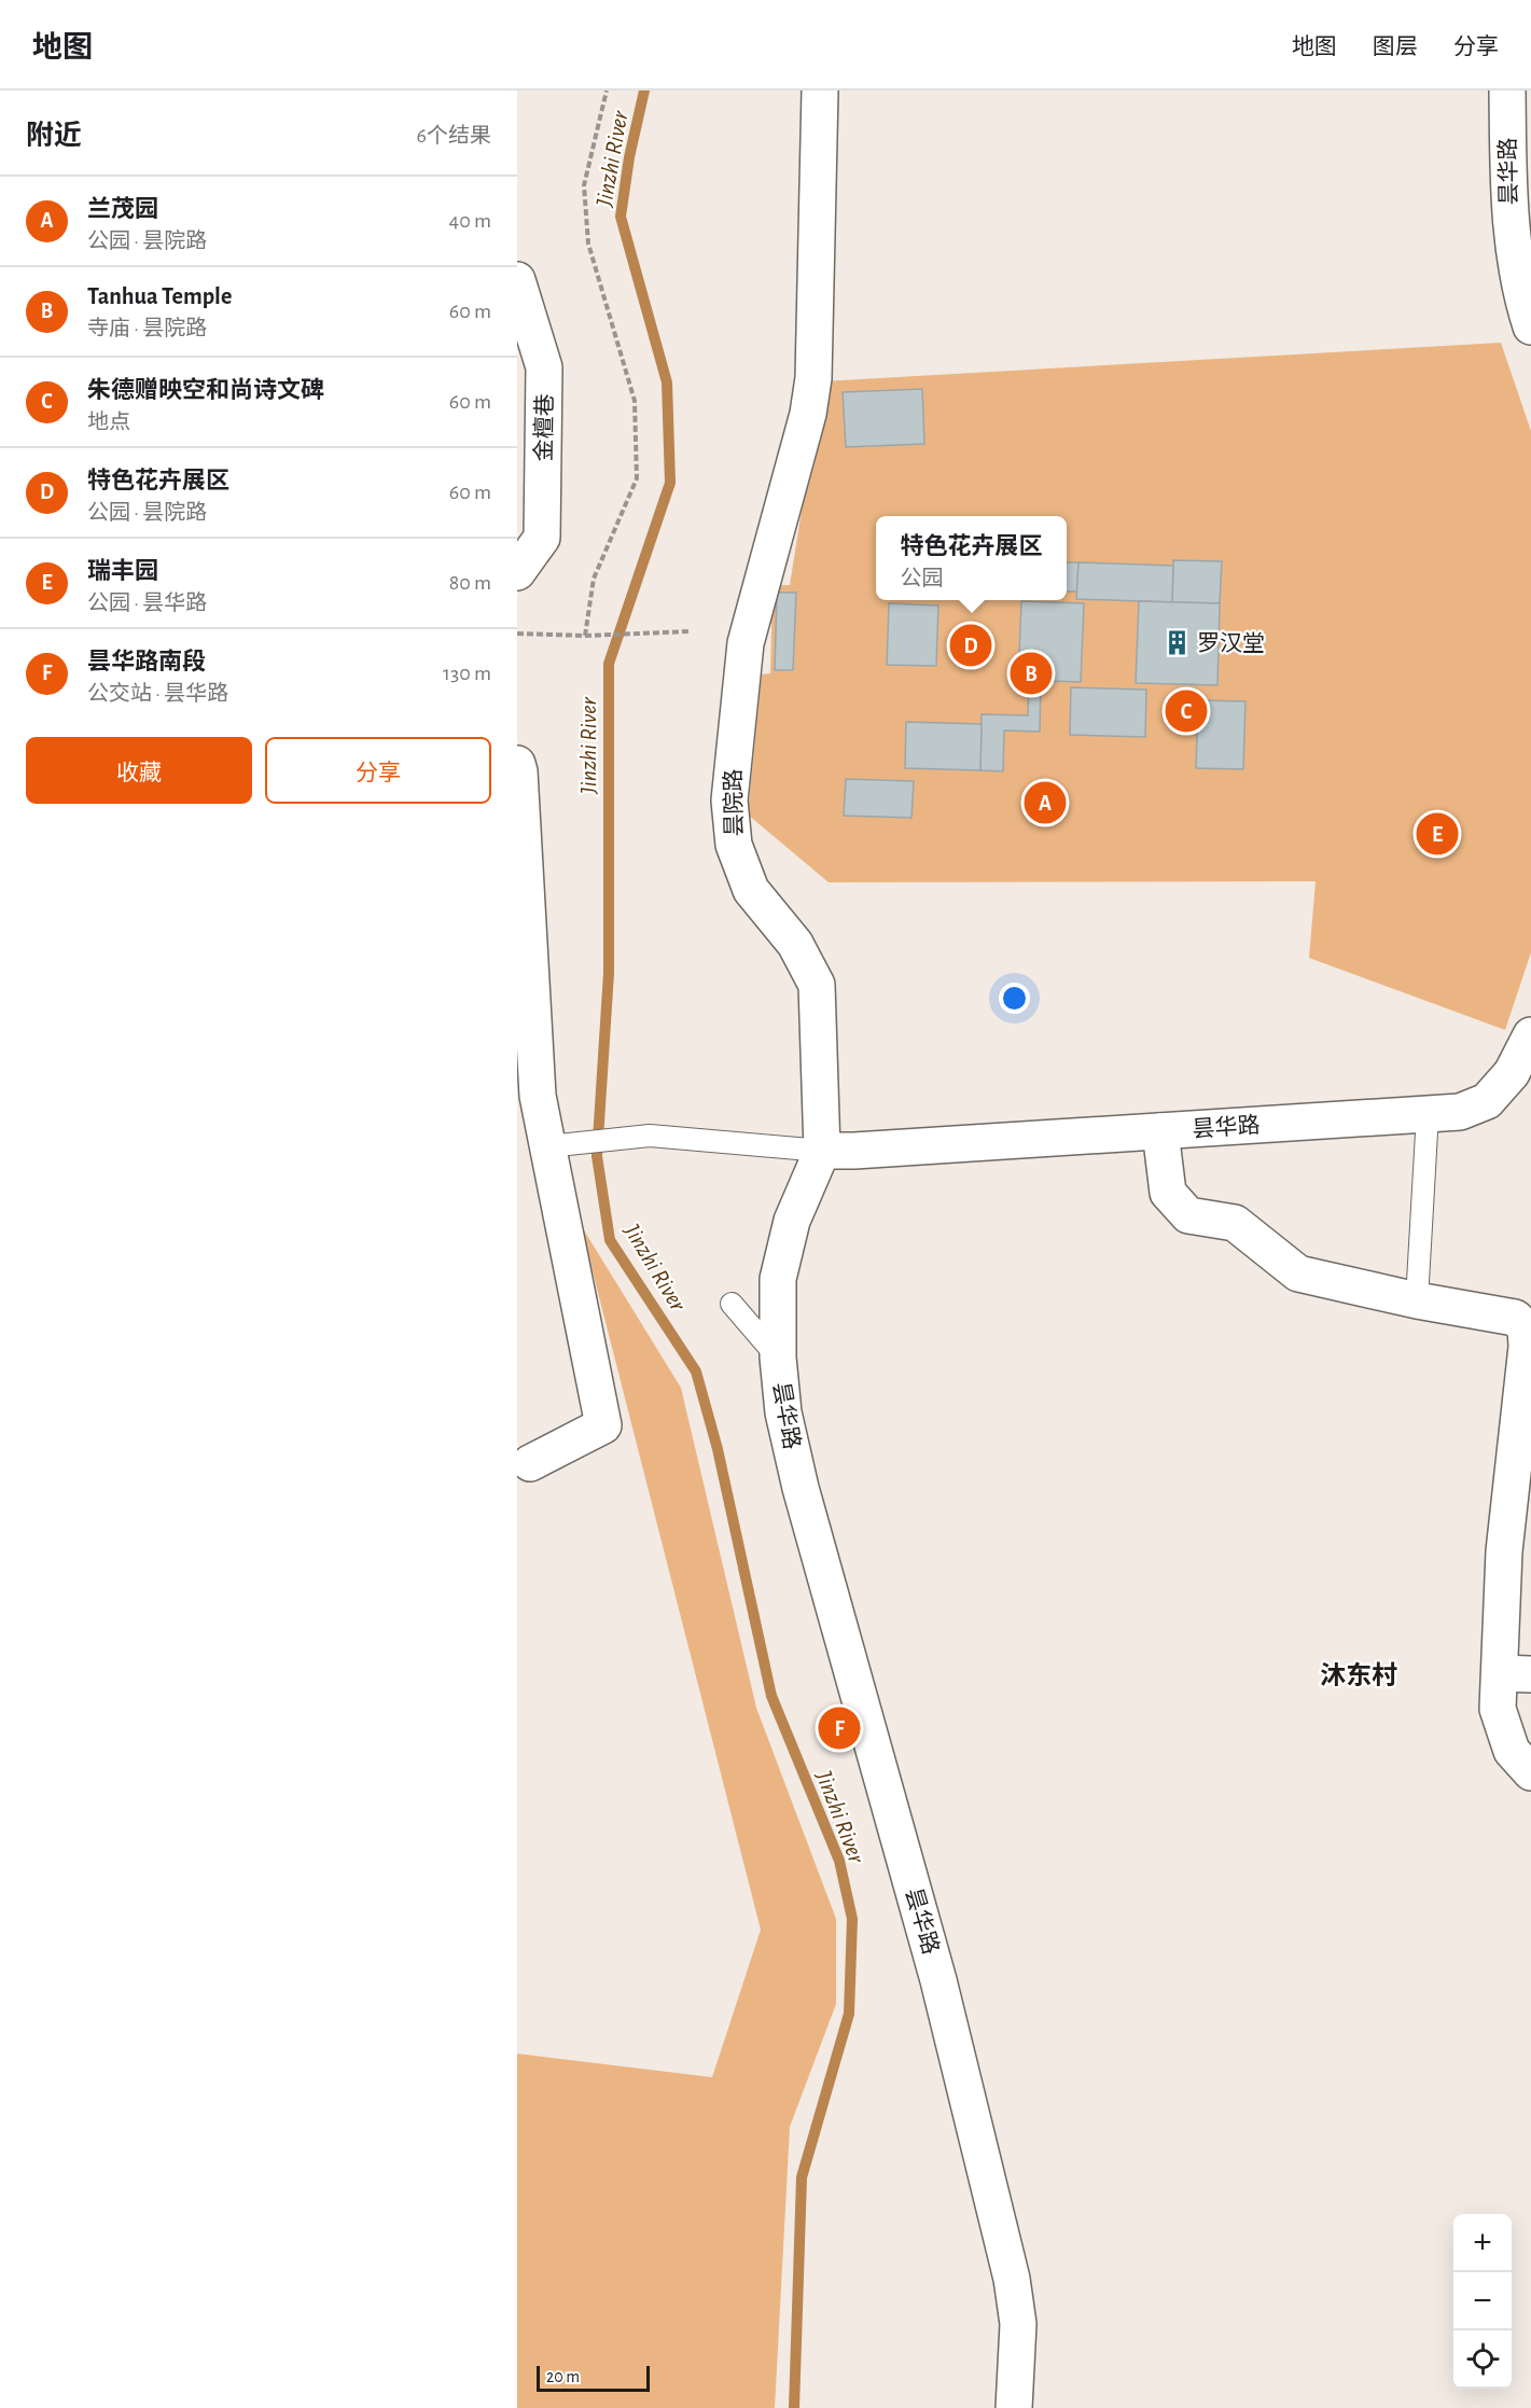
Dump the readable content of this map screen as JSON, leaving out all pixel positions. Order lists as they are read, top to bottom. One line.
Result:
{"streets":{"street":["昙华路","金檀巷","昙院路"]},"crossings":[["昙华路","昙院路"]],"districts":["沐东村"],"water":["Jinzhi River"],"places":{"building":["罗汉堂"]},"scale_bar":"20 m","page":{"header":"地图","nav":["地图","图层","分享"],"heading":["附近","6个结果"],"list":[{"mark":"A","name":"兰茂园","note":"公园 · 昙院路","value":"40 m"},{"mark":"B","name":"Tanhua Temple","note":"寺庙 · 昙院路","value":"60 m"},{"mark":"C","name":"朱德赠映空和尚诗文碑","note":"地点","value":"60 m"},{"mark":"D","name":"特色花卉展区","note":"公园 · 昙院路","value":"60 m"},{"mark":"E","name":"瑞丰园","note":"公园 · 昙华路","value":"80 m"},{"mark":"F","name":"昙华路南段","note":"公交站 · 昙华路","value":"130 m"}],"popup":["特色花卉展区","公园"],"pins":["D","B","C","A","E","F"],"buttons":["收藏","分享"],"map_buttons":["+","−"],"scale":"20 m"}}
